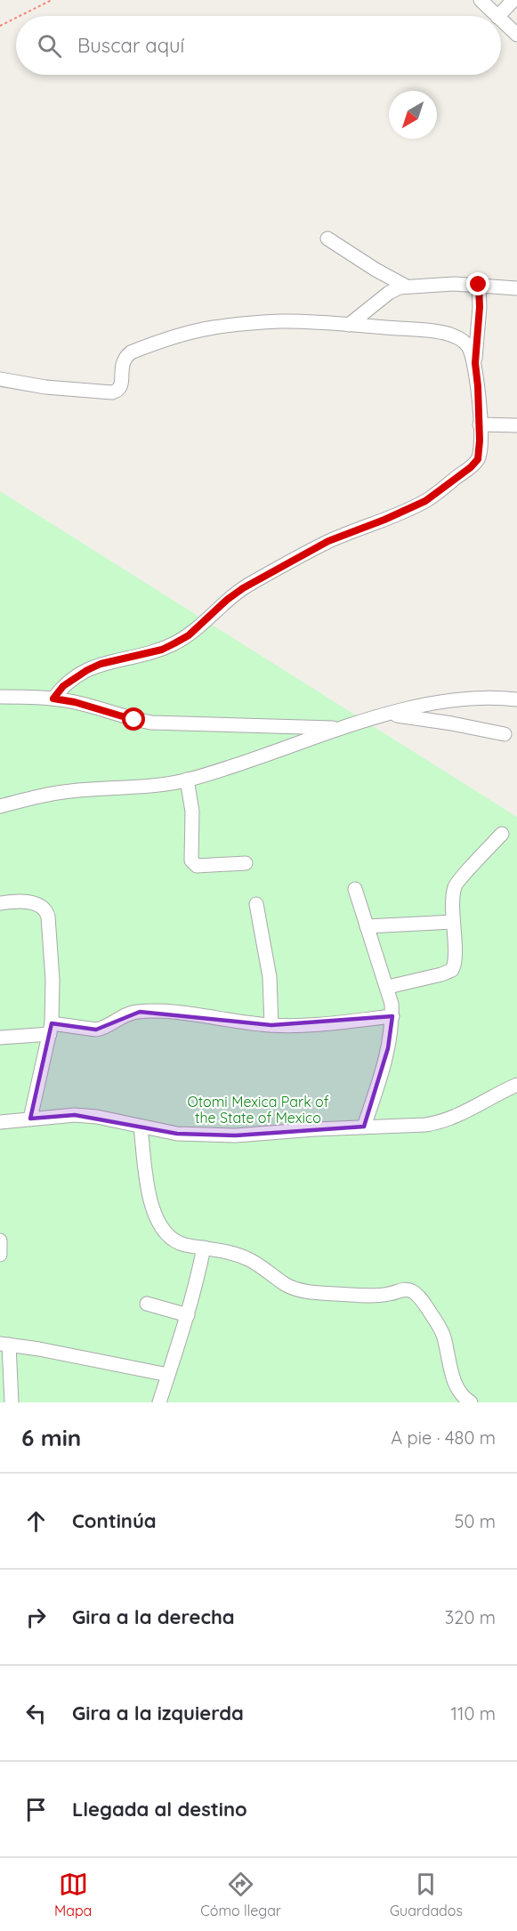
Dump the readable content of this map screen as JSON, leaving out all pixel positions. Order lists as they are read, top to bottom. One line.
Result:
{"parks":["Otomi Mexica Park of the State of Mexico"],"north":"bottom left","page":{"search":"Buscar aquí","heading":["6 min","A pie · 480 m"],"list":[["Continúa","50 m"],["Gira a la derecha","320 m"],["Gira a la izquierda","110 m"],"Llegada al destino"],"nav":["Mapa","Cómo llegar","Guardados"]}}
